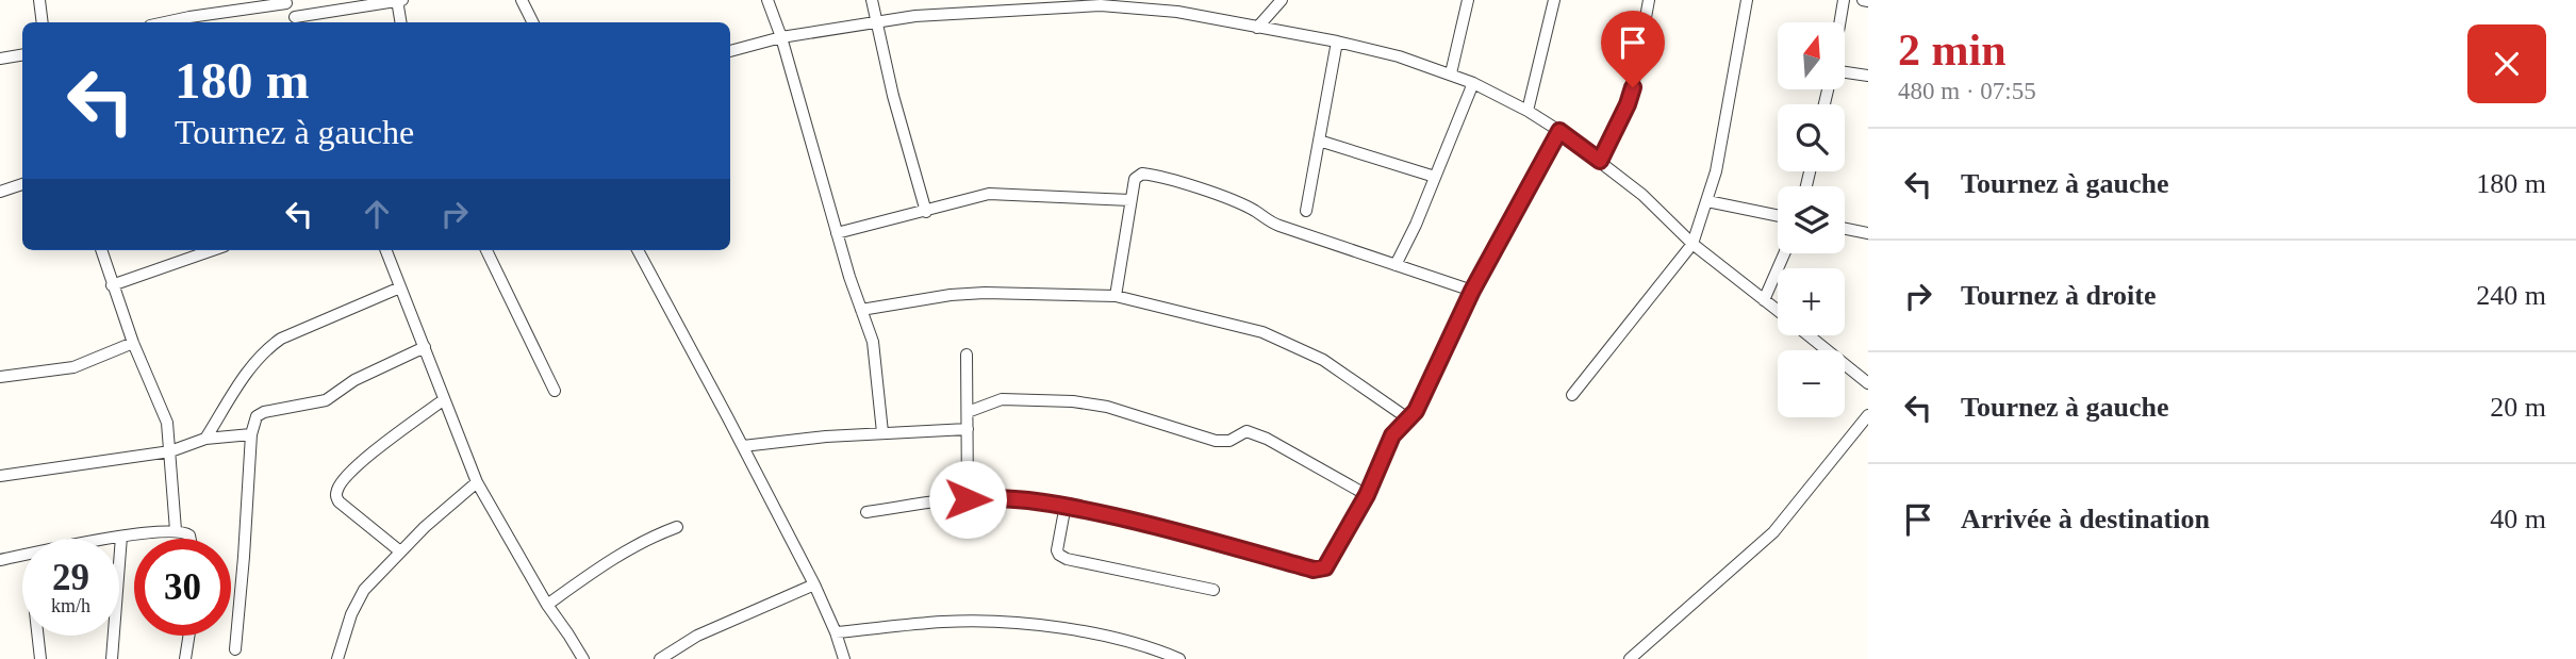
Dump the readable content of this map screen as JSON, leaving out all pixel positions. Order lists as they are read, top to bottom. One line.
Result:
{"north":"top","page":{"heading":["2 min","480 m · 07:55"],"map_buttons":["+","−"],"turn":["180 m","Tournez à gauche"],"list":[{"name":"Tournez à gauche","value":"180 m"},{"name":"Tournez à droite","value":"240 m"},{"name":"Tournez à gauche","value":"20 m"},{"name":"Arrivée à destination","value":"40 m"}],"speed":"29 km/h","limit":"30"}}
